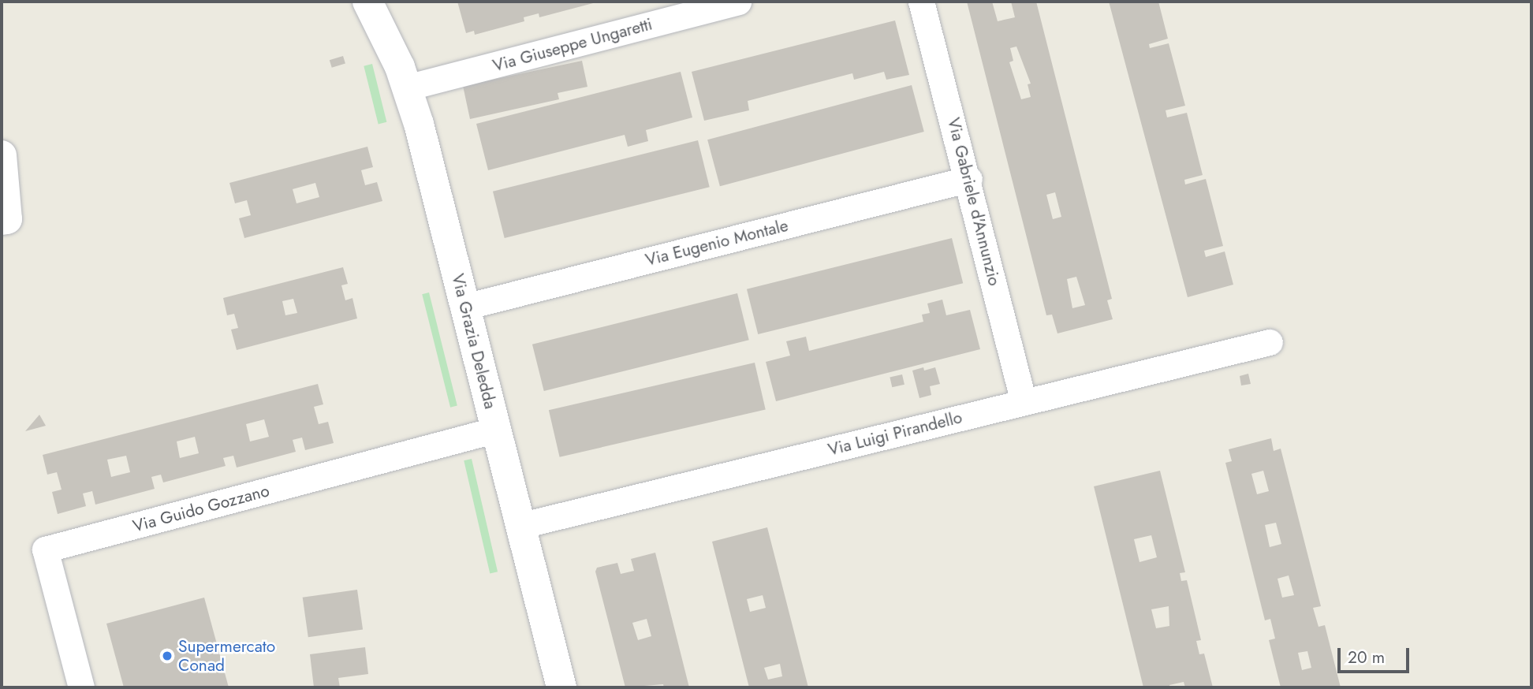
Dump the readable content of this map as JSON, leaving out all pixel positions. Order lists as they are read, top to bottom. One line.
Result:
{"streets":{"street":["Via Giuseppe Ungaretti","Via Gabriele d'Annunzio","Via Eugenio Montale","Via Grazia Deledda","Via Luigi Pirandello","Via Guido Gozzano"]},"crossings":[["Via Giuseppe Ungaretti","Via Grazia Deledda"],["Via Gabriele d'Annunzio","Via Eugenio Montale"],["Via Gabriele d'Annunzio","Via Luigi Pirandello"],["Via Eugenio Montale","Via Grazia Deledda"],["Via Grazia Deledda","Via Luigi Pirandello"],["Via Grazia Deledda","Via Guido Gozzano"]],"places":["Supermercato Conad"],"scale_bar":"20 m"}
